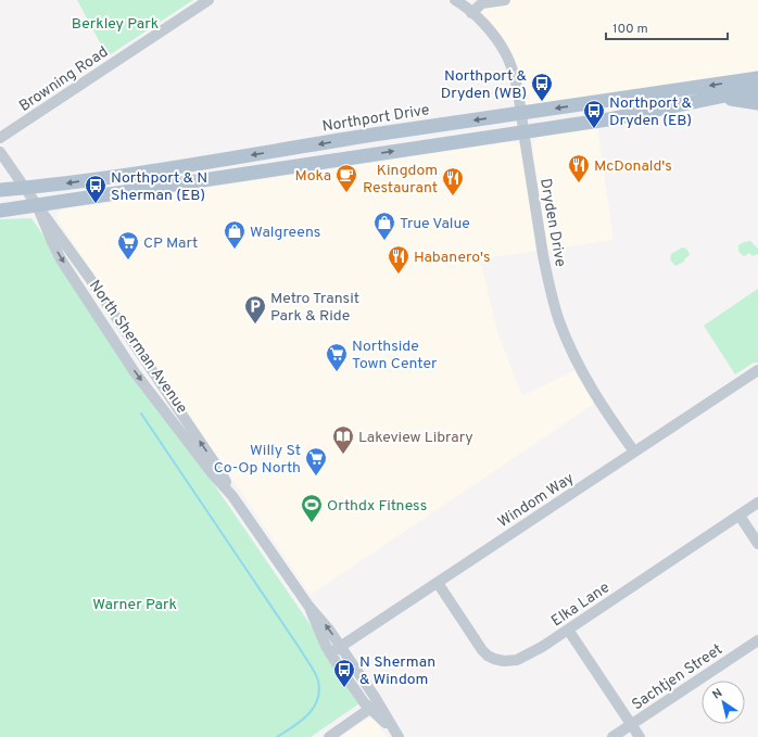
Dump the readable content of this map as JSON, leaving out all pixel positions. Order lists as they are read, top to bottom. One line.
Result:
{"streets":{"main road":["Northport Drive"],"street":["Browning Road","Dryden Drive","North Sherman Avenue","Windom Way","Elka Lane","Sachtjen Street"]},"crossings":[["Northport Drive","Dryden Drive"],["Northport Drive","North Sherman Avenue"],["Dryden Drive","Windom Way"],["North Sherman Avenue","Windom Way"],["Windom Way","Elka Lane"]],"parks":["Berkley Park","Warner Park"],"places":{"bus stop":["Northport & Dryden (WB)","Northport & Dryden (EB)","Northport & N Sherman (EB)","N Sherman & Windom"],"restaurant":["McDonald's","Kingdom Restaurant","Habanero's"],"cafe":["Moka"],"shop":["True Value","Walgreens"],"supermarket":["CP Mart","Northside Town Center","Willy St Co-Op North"],"parking":["Metro Transit Park & Ride"],"library":["Lakeview Library"],"sports":["Orthdx Fitness"]},"scale_bar":"100 m","north":"top left"}
